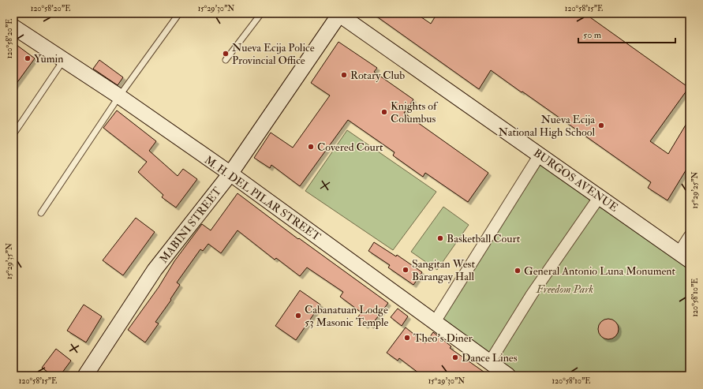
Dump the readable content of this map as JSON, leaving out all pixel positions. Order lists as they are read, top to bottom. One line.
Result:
{"streets":{"main road":["BURGOS AVENUE","M. H. DEL PILAR STREET","MABINI STREET"]},"crossings":[["BURGOS AVENUE","MABINI STREET"],["M. H. DEL PILAR STREET","MABINI STREET"]],"parks":["Freedom Park"],"places":["Nueva Ecija Police Provincial Office","Yumin","Rotary Club","Knights of Columbus","Nueva Ecija National High School","Covered Court","Basketball Court","Sangitan West Barangay Hall","General Antonio Luna Monument","Cabanatuan Lodge 53 Masonic Temple","Theo's Diner","Dance Lines"],"scale_bar":"50 m","coordinates":["120°58'20\"E","15°29'30\"N","120°58'15\"E","15°29'25\"N","15°29'35\"N","120°58'10\"E"]}
